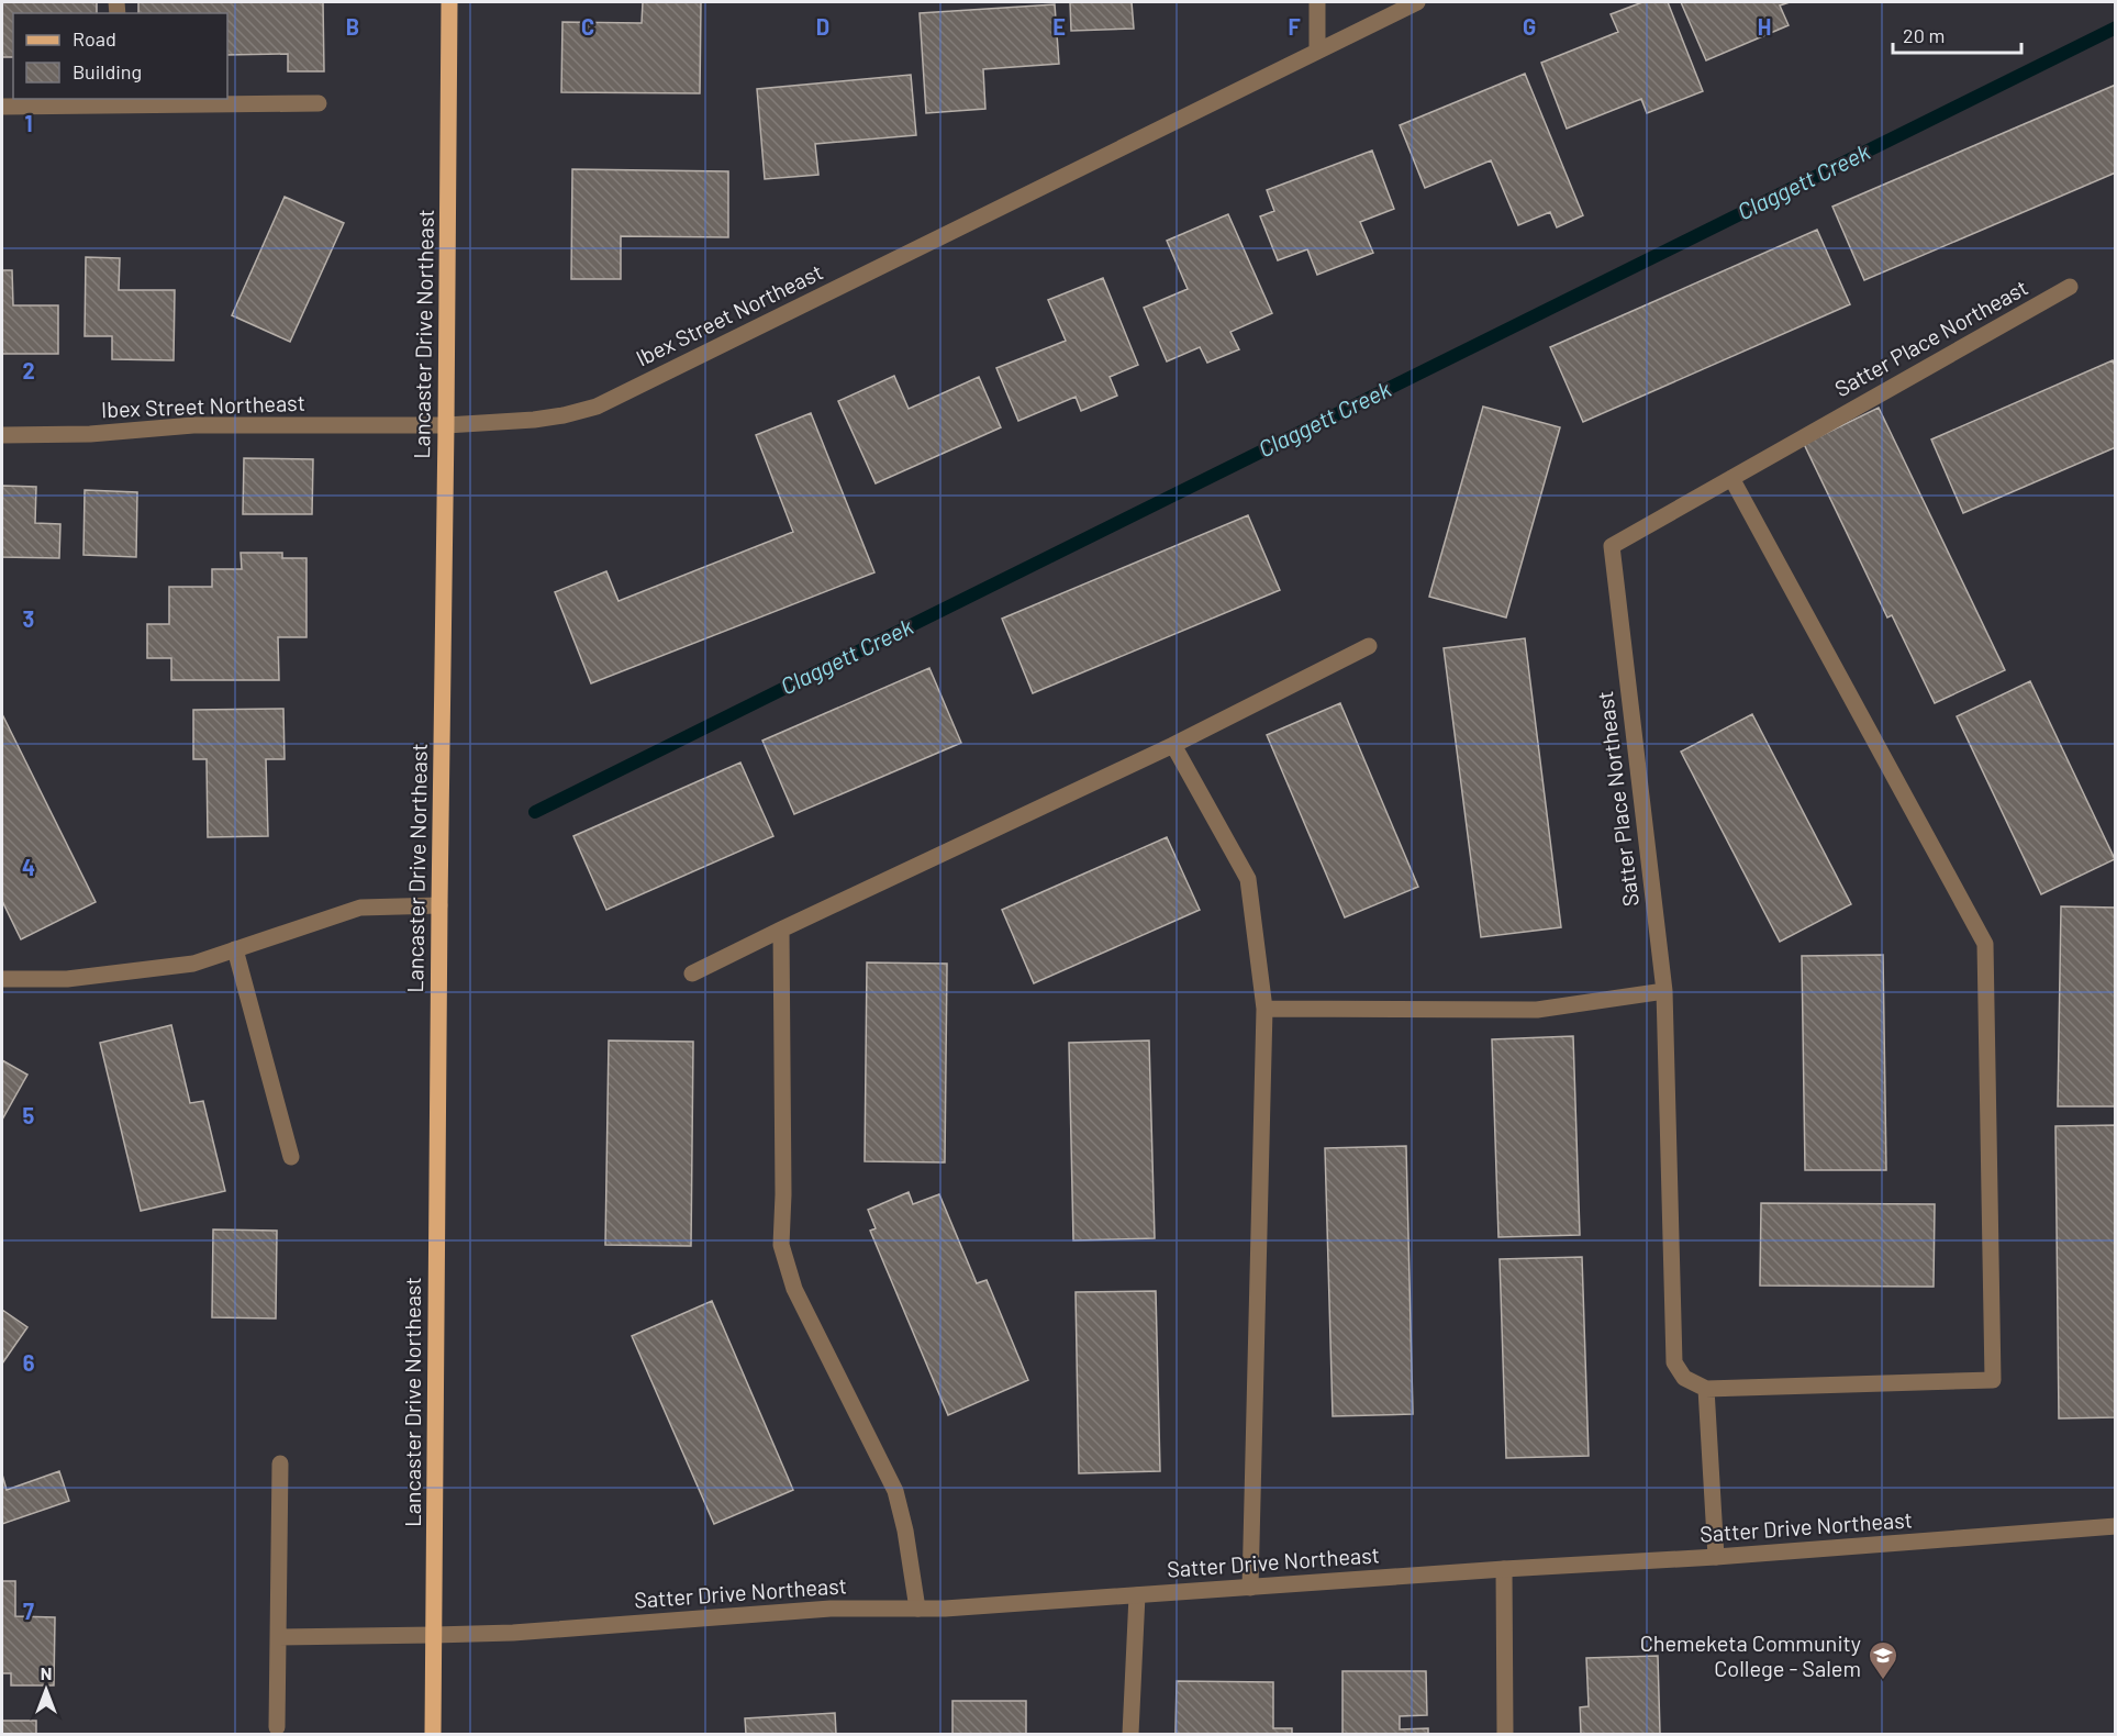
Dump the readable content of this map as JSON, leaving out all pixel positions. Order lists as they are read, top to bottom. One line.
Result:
{"streets":{"main road":["Lancaster Drive Northeast"],"street":["Ibex Street Northeast","Satter Place Northeast","Satter Drive Northeast"]},"crossings":[["Ibex Street Northeast","Lancaster Drive Northeast"],["Lancaster Drive Northeast","Satter Drive Northeast"]],"water":["Claggett Creek"],"places":{"school or university":["Chemeketa Community College - Salem"]},"legend":["Road","Building"],"scale_bar":"20 m","north":"top","grid":{"columns":["B","C","D","E","F","G","H"],"rows":["1","2","3","4","5","6","7"]}}
